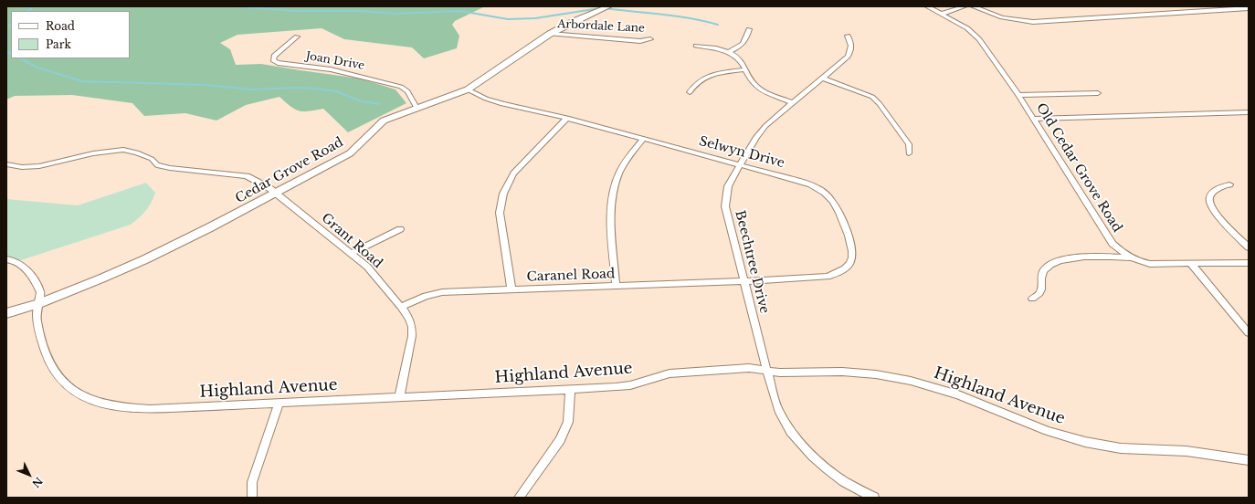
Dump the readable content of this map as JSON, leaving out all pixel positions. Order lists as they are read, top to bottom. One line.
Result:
{"streets":{"street":["Arbordale Lane","Joan Drive","Selwyn Drive","Old Cedar Grove Road","Cedar Grove Road","Grant Road","Beechtree Drive","Caranel Road","Highland Avenue"]},"crossings":[["Arbordale Lane","Cedar Grove Road"],["Joan Drive","Cedar Grove Road"],["Selwyn Drive","Cedar Grove Road"],["Selwyn Drive","Beechtree Drive"],["Selwyn Drive","Caranel Road"],["Cedar Grove Road","Grant Road"],["Cedar Grove Road","Highland Avenue"],["Grant Road","Caranel Road"],["Grant Road","Highland Avenue"],["Beechtree Drive","Caranel Road"],["Beechtree Drive","Highland Avenue"]],"legend":["Road","Park"],"north":"bottom right"}
